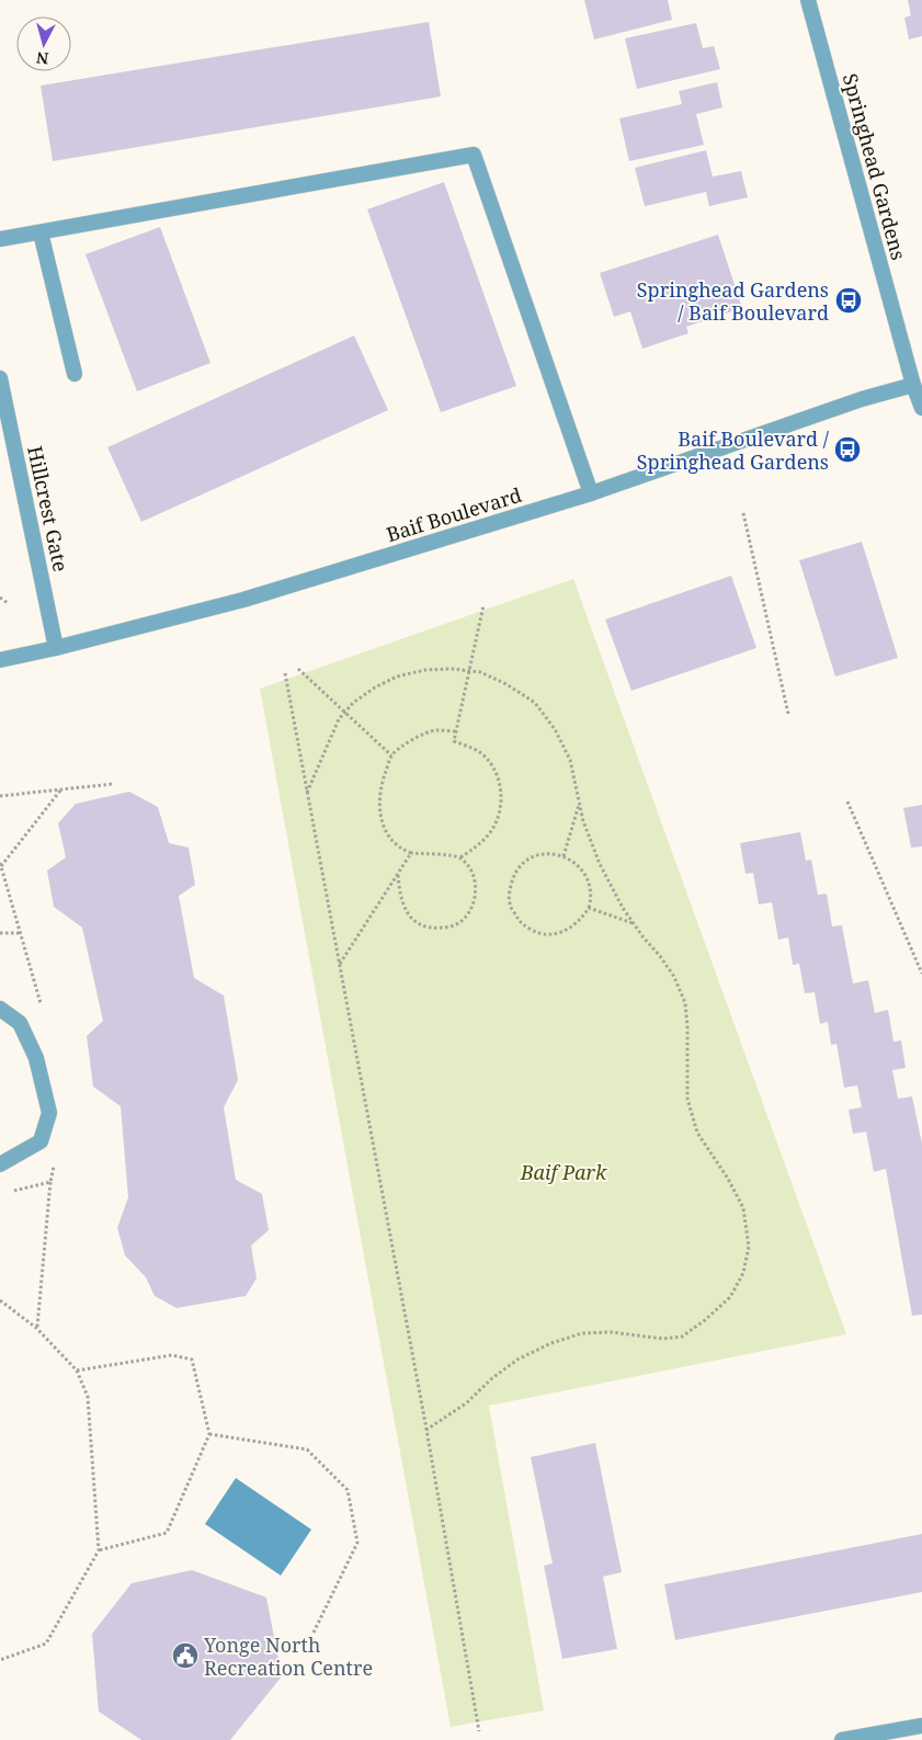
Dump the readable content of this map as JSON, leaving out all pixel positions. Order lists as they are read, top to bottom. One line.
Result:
{"streets":{"street":["Springhead Gardens","Hillcrest Gate","Baif Boulevard"]},"crossings":[["Springhead Gardens","Baif Boulevard"],["Hillcrest Gate","Baif Boulevard"]],"parks":["Baif Park"],"places":{"bus stop":["Springhead Gardens / Baif Boulevard","Baif Boulevard / Springhead Gardens"],"public building":["Yonge North Recreation Centre"]},"north":"bottom"}
